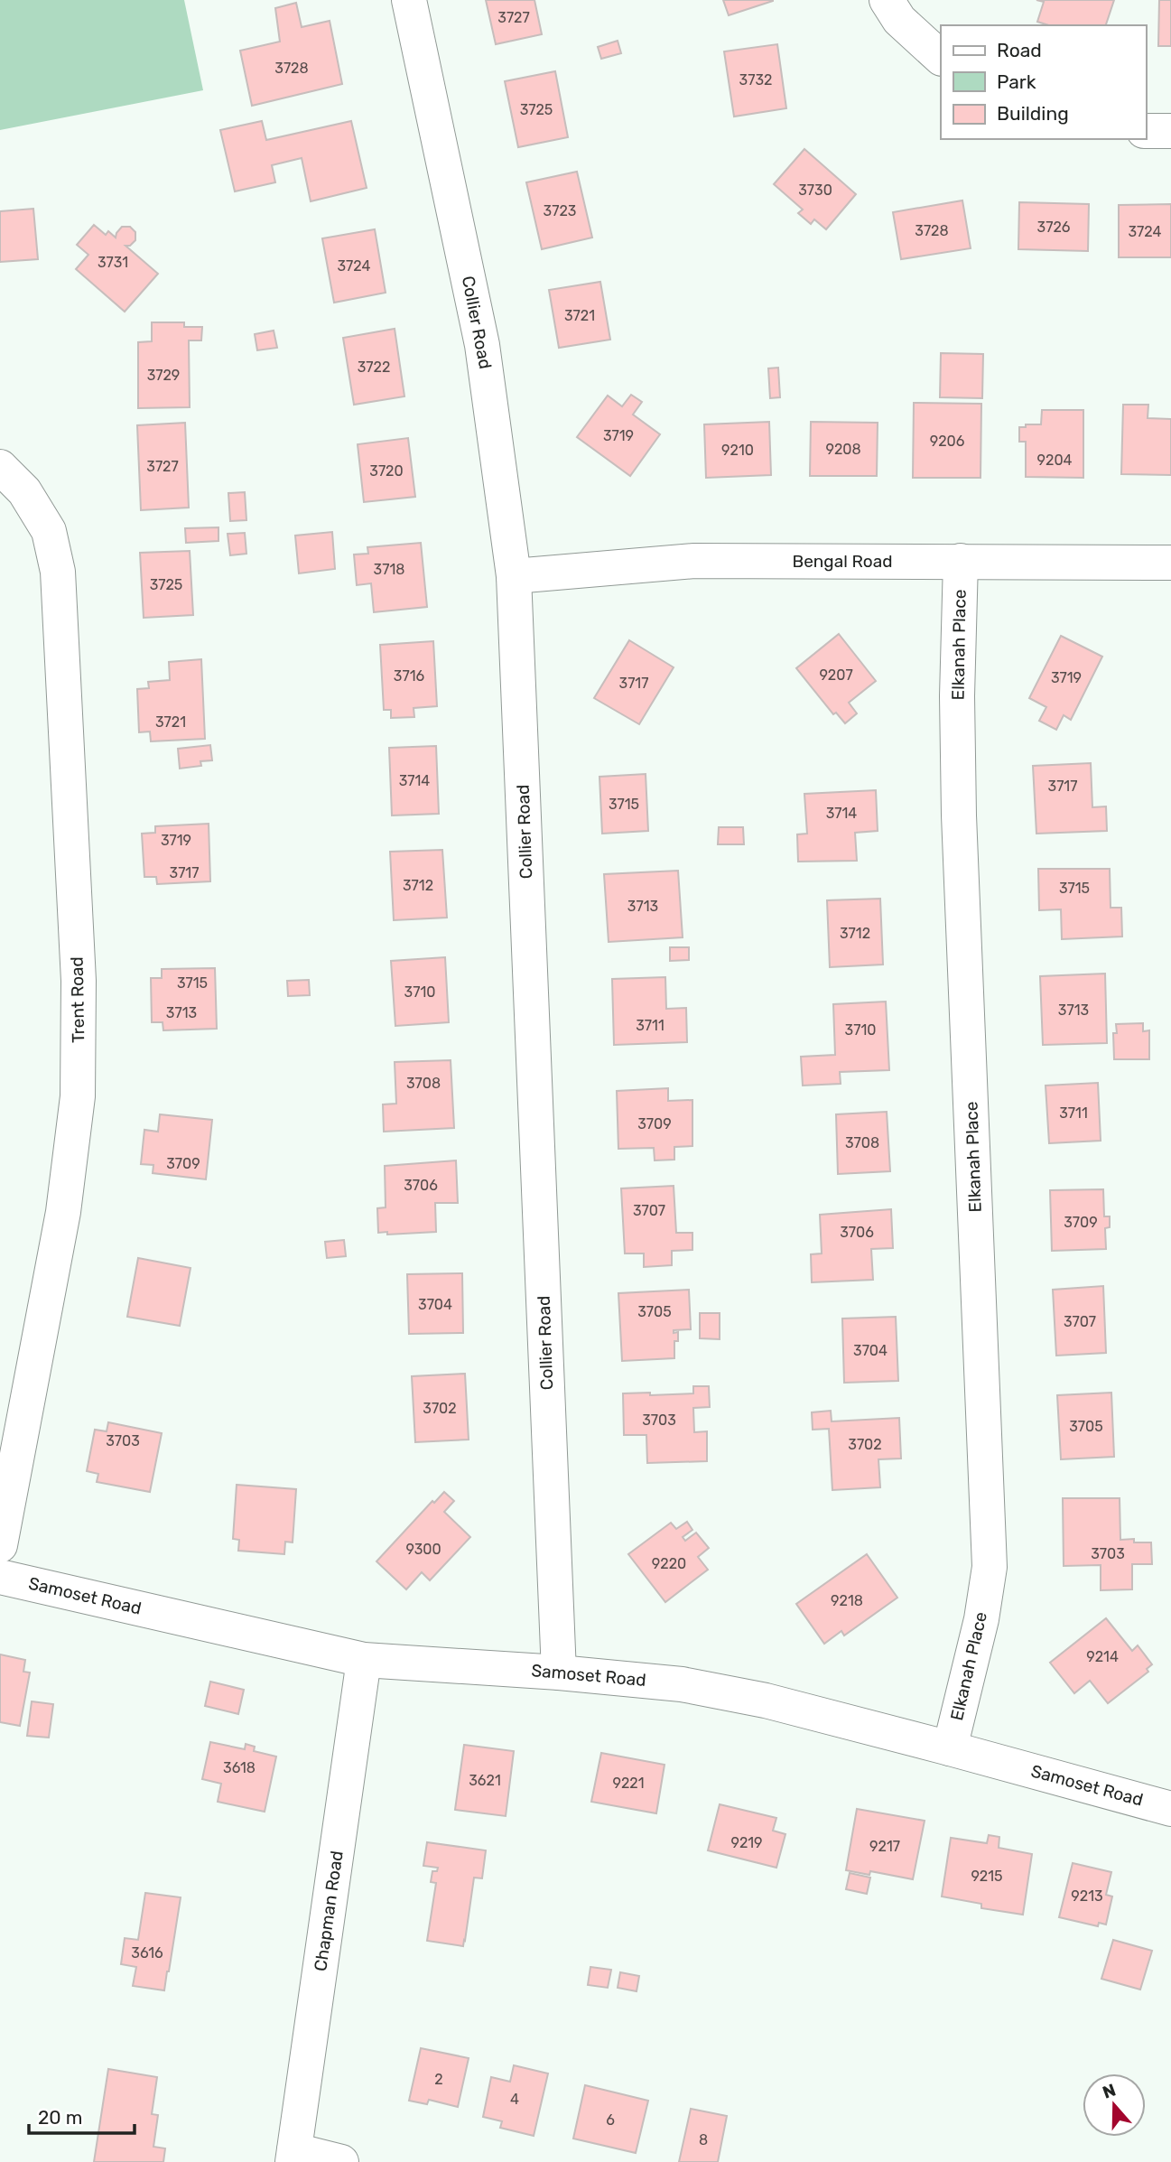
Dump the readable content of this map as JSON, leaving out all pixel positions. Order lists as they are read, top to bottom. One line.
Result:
{"streets":{"street":["Collier Road","Bengal Road","Elkanah Place","Trent Road","Samoset Road","Chapman Road"]},"crossings":[["Collier Road","Bengal Road"],["Collier Road","Samoset Road"],["Bengal Road","Elkanah Place"],["Elkanah Place","Samoset Road"],["Samoset Road","Chapman Road"]],"house_numbers":["3727","3728","3732","3725","3730","3723","3726","3728","3724","3731","3724","3721","3722","3729","3719","9206","9208","9210","9204","3727","3720","3718","3725","9207","3716","3719","3717","3721","3714","3717","3715","3714","3719","3717","3712","3715","3713","3712","3715","3710","3713","3713","3711","3710","3708","3711","3709","3708","3709","3706","3707","3709","3706","3704","3705","3707","3704","3702","3703","3705","3703","3702","9300","3703","9220","9218","9214","3618","3621","9221","9219","9217","9215","9213","3616","2","4","6","8"],"legend":["Road","Park","Building"],"scale_bar":"20 m","north":"top"}
